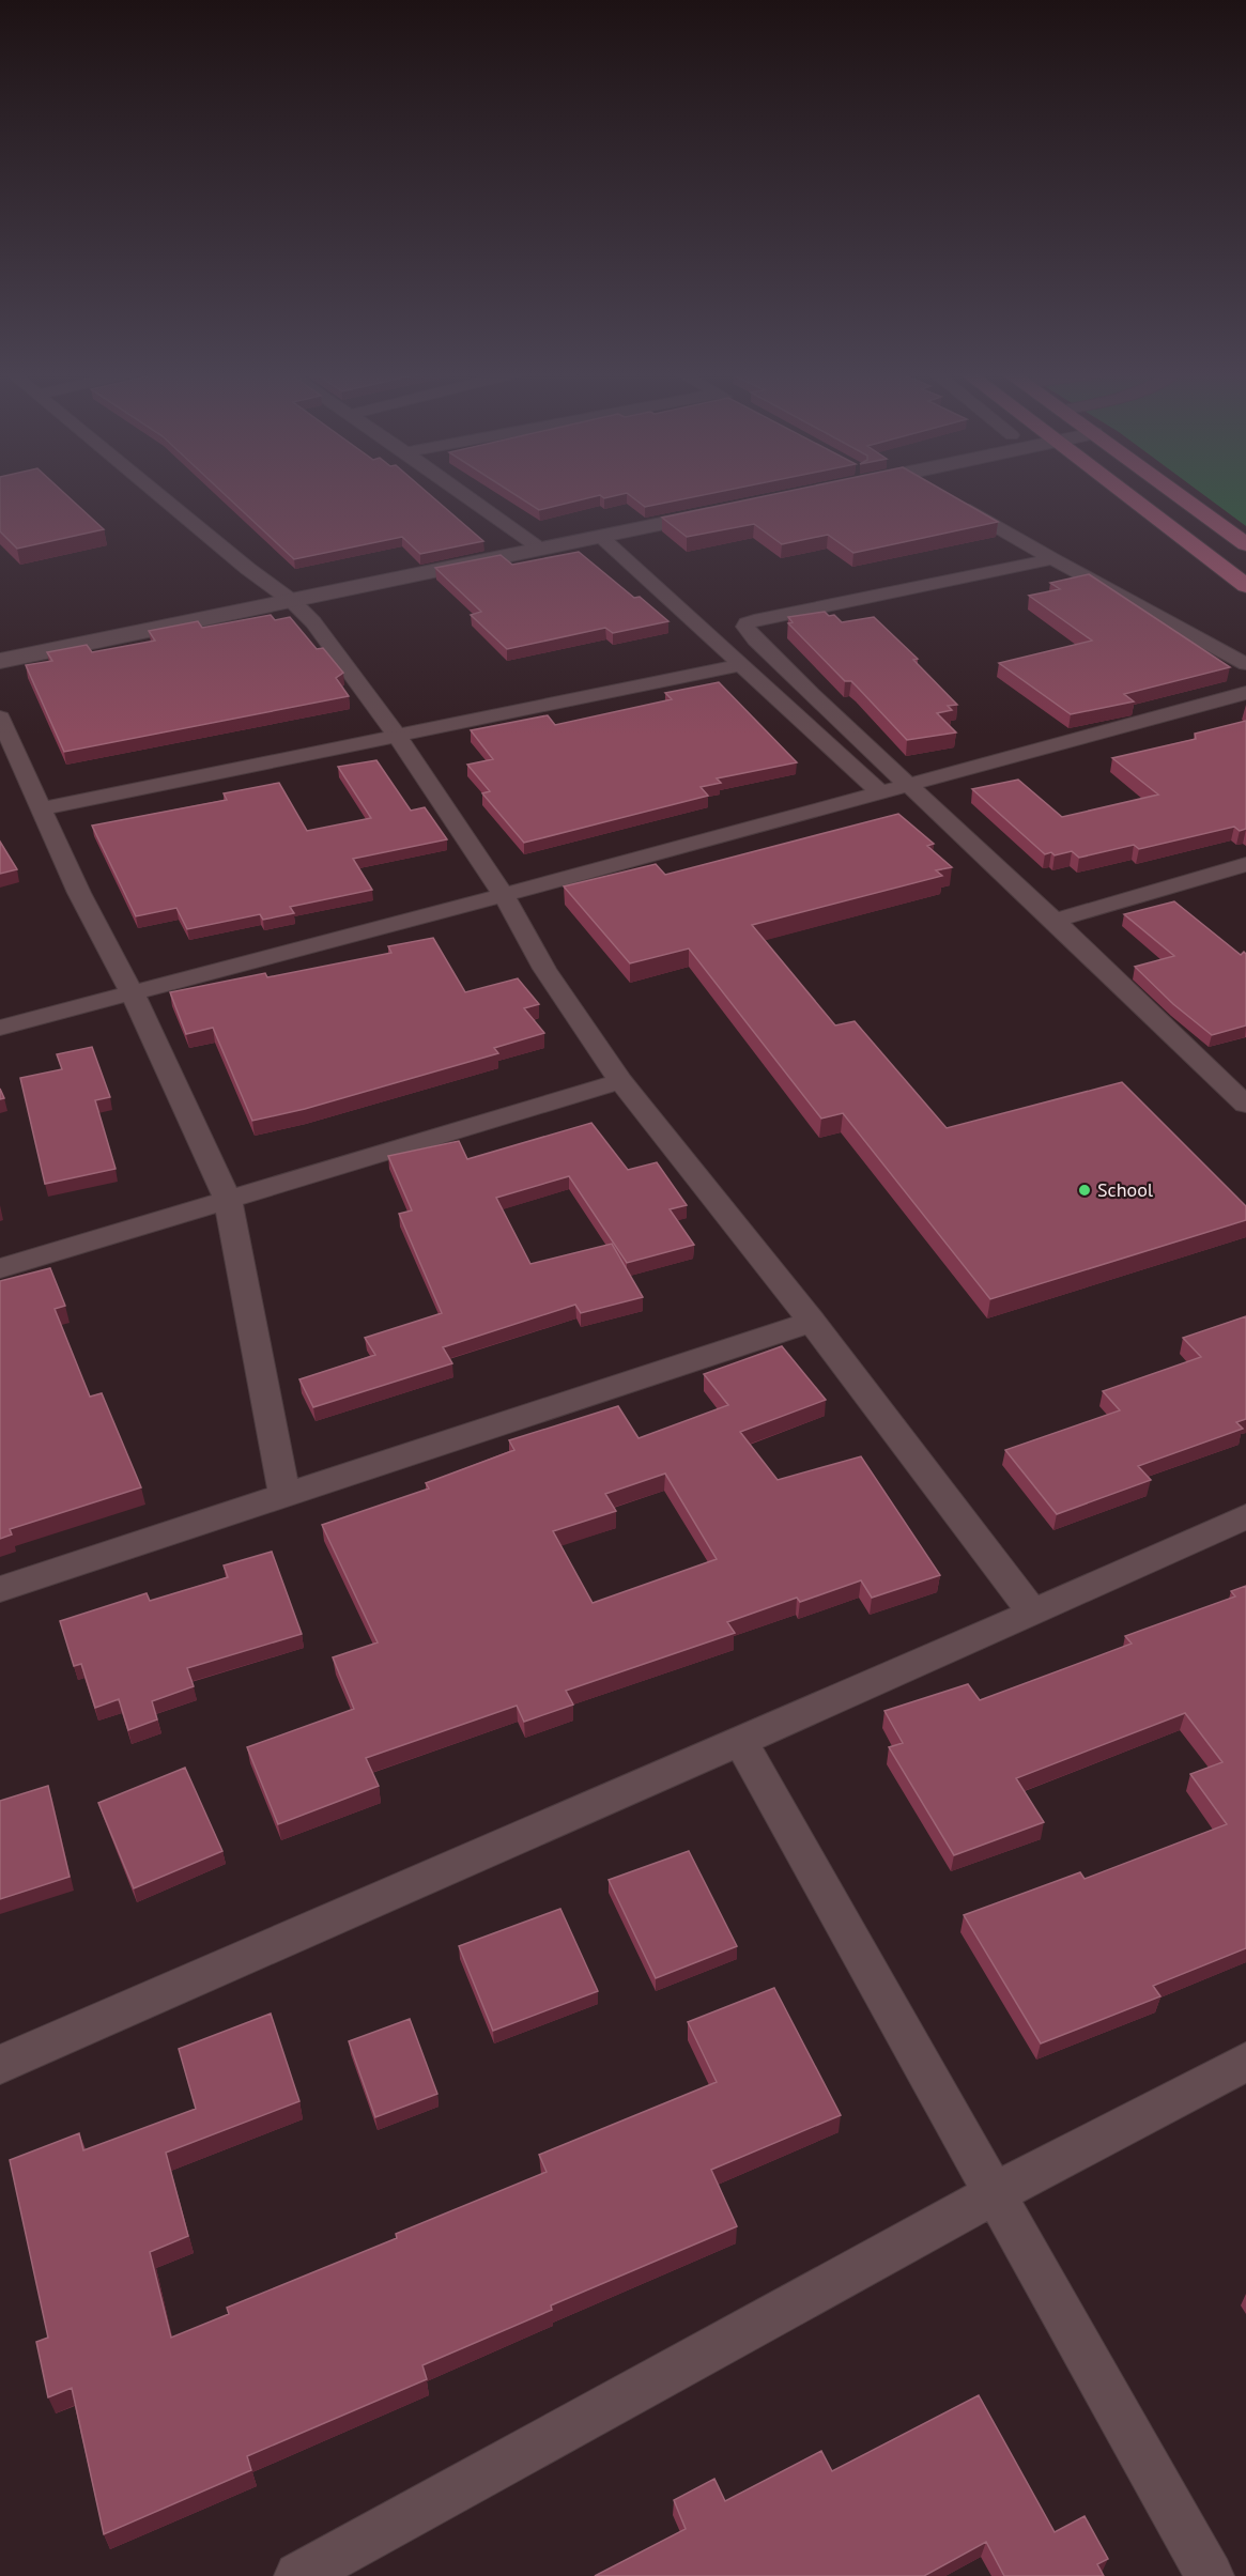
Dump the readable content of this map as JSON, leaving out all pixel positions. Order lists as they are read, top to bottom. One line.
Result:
{"places":["School"]}
